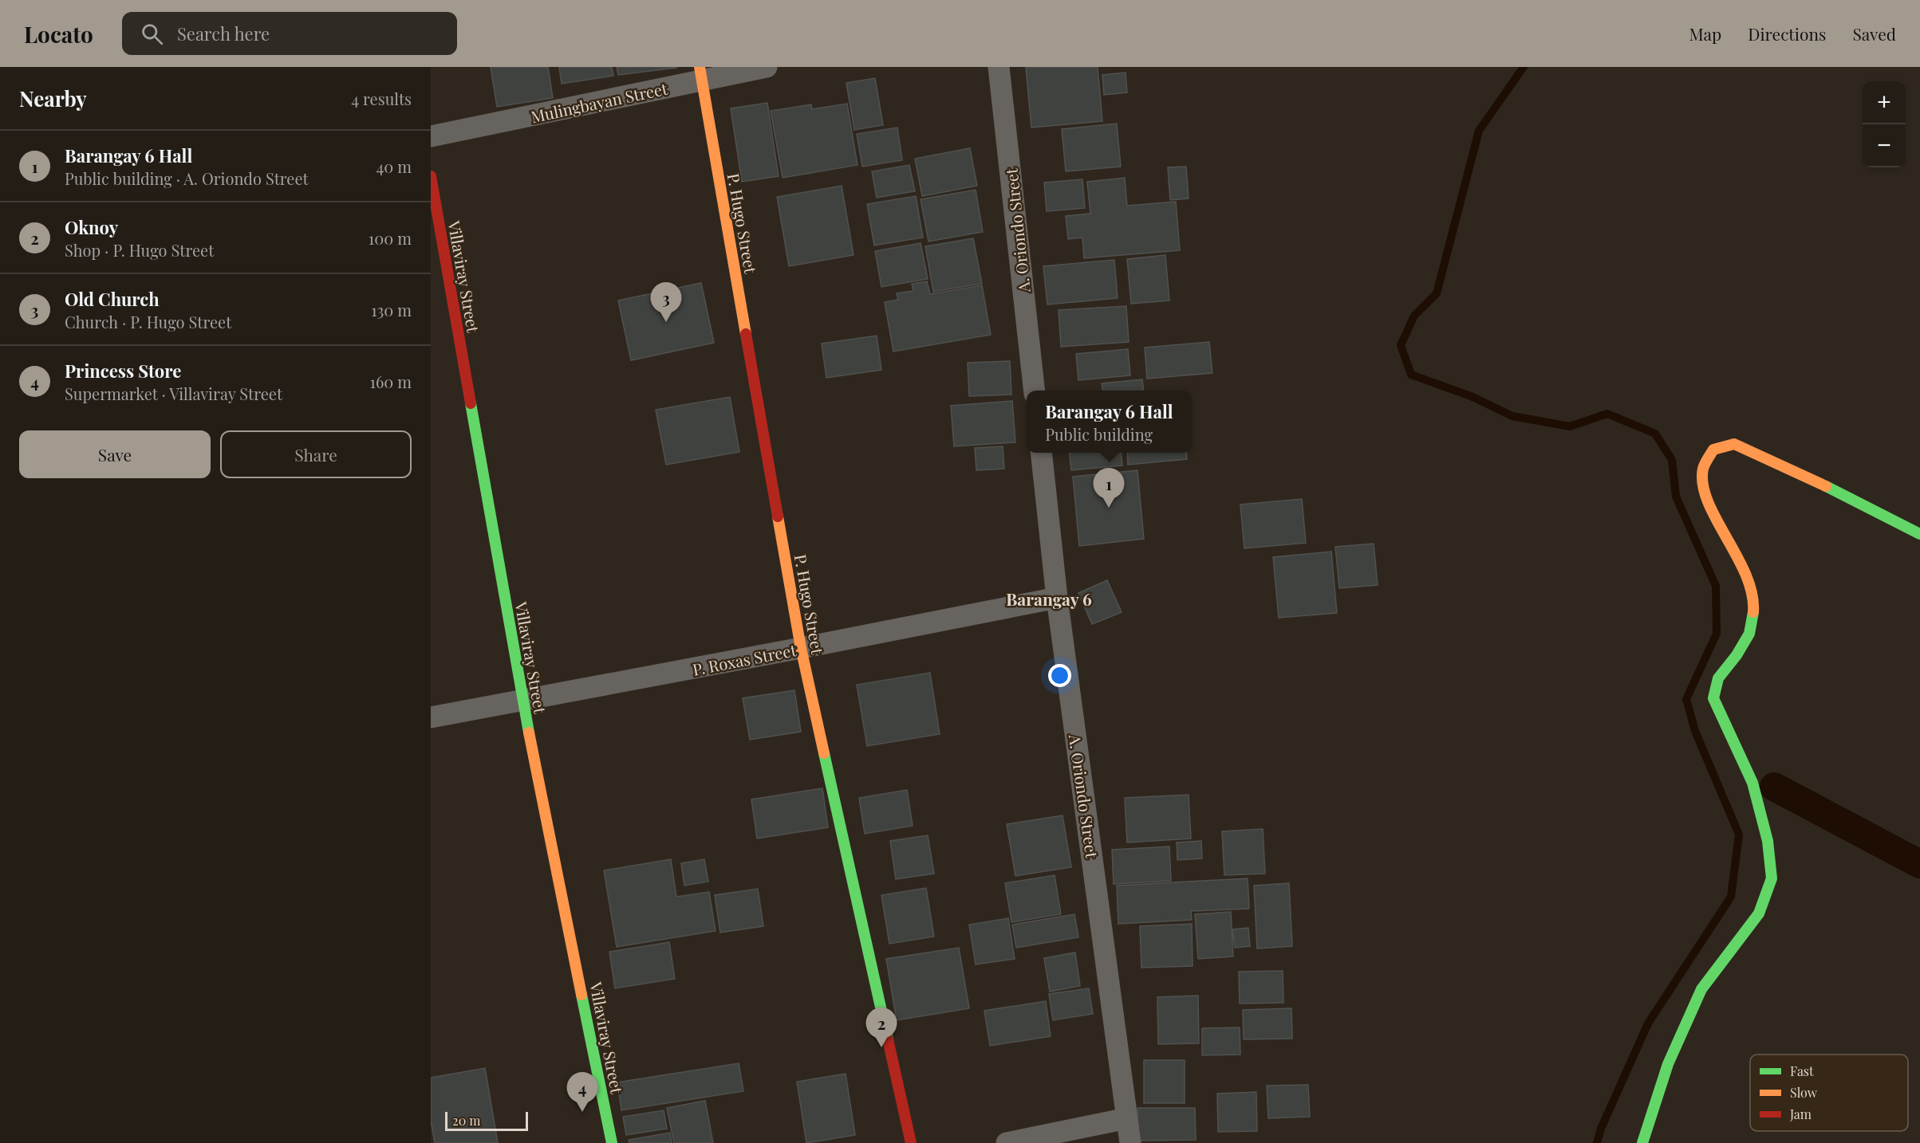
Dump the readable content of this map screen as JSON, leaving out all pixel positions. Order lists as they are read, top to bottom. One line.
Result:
{"streets":{"street":["Mulingbayan Street","P. Hugo Street","A. Oriondo Street","Villaviray Street","P. Roxas Street"]},"crossings":[["Mulingbayan Street","P. Hugo Street"],["P. Hugo Street","P. Roxas Street"],["A. Oriondo Street","P. Roxas Street"],["Villaviray Street","P. Roxas Street"]],"districts":["Barangay 6"],"legend":["Fast","Slow","Jam"],"scale_bar":"20 m","page":{"header":"Locato","search":"Search here","nav":["Map","Directions","Saved"],"heading":["Nearby","4 results"],"map_buttons":["+","−"],"list":[{"mark":"1","name":"Barangay 6 Hall","note":"Public building · A. Oriondo Street","value":"40 m"},{"mark":"2","name":"Oknoy","note":"Shop · P. Hugo Street","value":"100 m"},{"mark":"3","name":"Old Church","note":"Church · P. Hugo Street","value":"130 m"},{"mark":"4","name":"Princess Store","note":"Supermarket · Villaviray Street","value":"160 m"}],"pins":["3","1","2","4"],"popup":["Barangay 6 Hall","Public building"],"buttons":["Save","Share"],"scale":"20 m"}}
